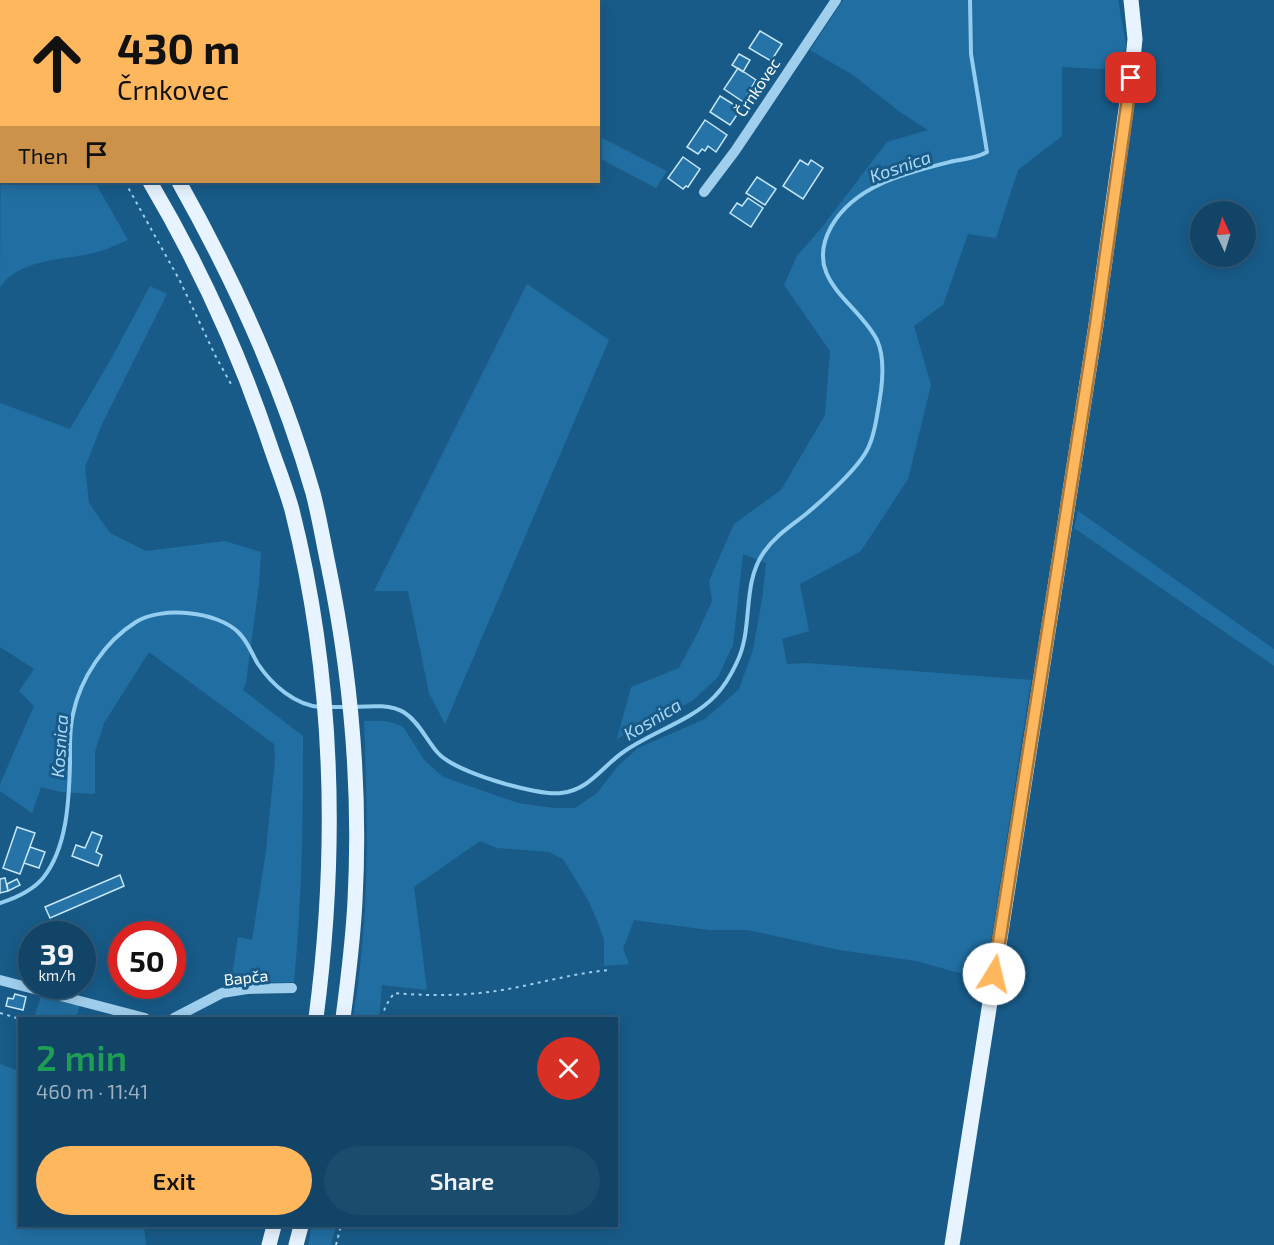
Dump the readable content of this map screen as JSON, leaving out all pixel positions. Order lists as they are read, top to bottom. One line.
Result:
{"streets":{"street":["Črnkovec","Bapča"]},"water":["Kosnica"],"north":"top","page":{"turn":["430 m","Črnkovec"],"then":"Then","speed":"39 km/h","limit":"50","heading":["2 min","460 m · 11:41"],"buttons":["Exit","Share"]}}
